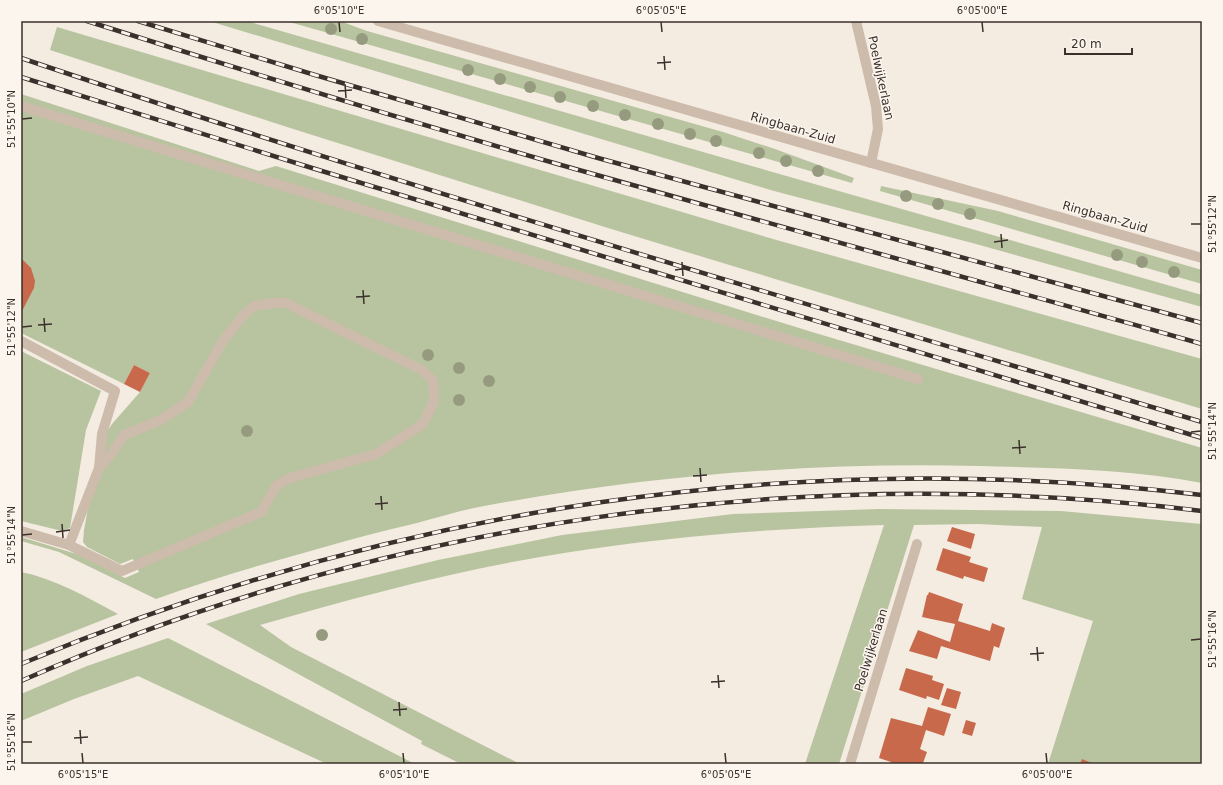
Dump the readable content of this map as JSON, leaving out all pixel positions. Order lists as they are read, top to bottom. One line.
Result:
{"streets":{"street":["Poelwijkerlaan","Ringbaan-Zuid"]},"crossings":[["Poelwijkerlaan","Ringbaan-Zuid"]],"scale_bar":"20 m","coordinates":["6°05'10\"E","6°05'05\"E","6°05'00\"E","51°55'10\"N","51°55'12\"N","51°55'14\"N","51°55'16\"N","6°05'15\"E"]}
